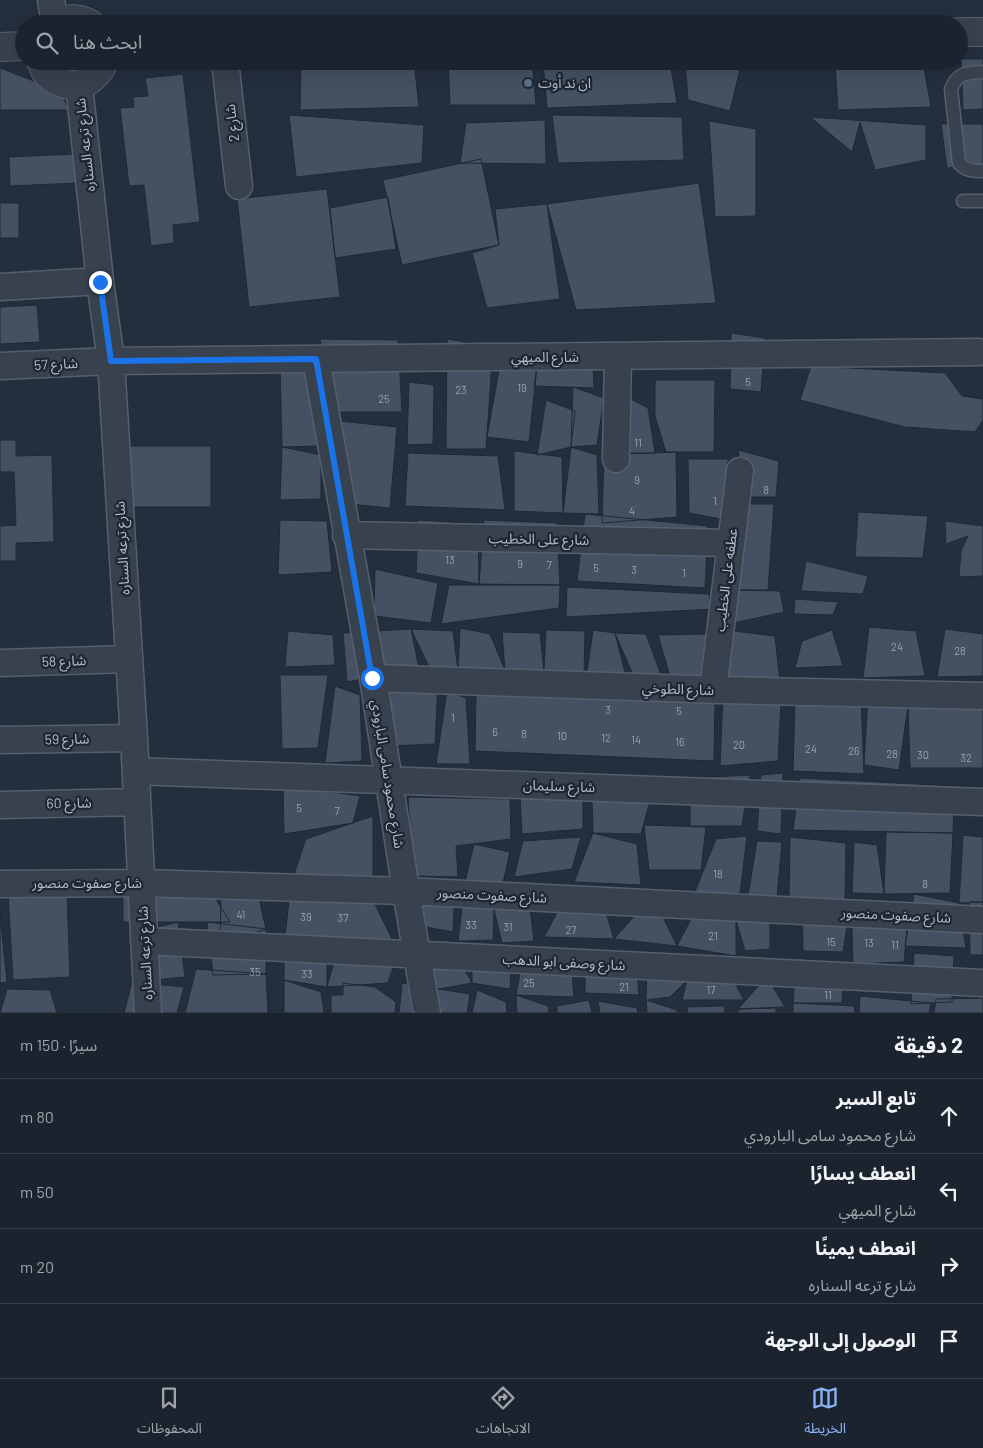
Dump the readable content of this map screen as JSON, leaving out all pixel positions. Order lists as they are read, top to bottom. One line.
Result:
{"streets":{"street":["شارع 2","شارع ترعه السناره","شارع الميهي","شارع 57","شارع على الخطيب","عطفه على الخطيب","شارع 58","شارع الطوخي","شارع 59","شارع محمود سامى البارودي","شارع سليمان","شارع 60","شارع صفوت منصور","شارع وصفى ابو الدهب"]},"crossings":[["شارع ترعه السناره","شارع الميهي"],["شارع ترعه السناره","شارع 57"],["شارع ترعه السناره","شارع 58"],["شارع ترعه السناره","شارع 59"],["شارع ترعه السناره","شارع سليمان"],["شارع ترعه السناره","شارع 60"],["شارع ترعه السناره","شارع صفوت منصور"],["شارع ترعه السناره","شارع وصفى ابو الدهب"],["شارع الميهي","شارع 57"],["شارع الميهي","شارع محمود سامى البارودي"],["شارع على الخطيب","عطفه على الخطيب"],["شارع على الخطيب","شارع محمود سامى البارودي"],["عطفه على الخطيب","شارع الطوخي"],["شارع الطوخي","شارع محمود سامى البارودي"],["شارع محمود سامى البارودي","شارع سليمان"],["شارع محمود سامى البارودي","شارع صفوت منصور"],["شارع محمود سامى البارودي","شارع وصفى ابو الدهب"]],"places":["ان ند أوت"],"house_numbers":["5","19","23","25","11","9","8","1","4","13","9","7","5","3","1","24","28","3","5","1","6","8","10","12","14","16","20","24","26","28","30","32","5","7","18","8","41","39","37","33","31","27","21","15","13","11","35","33","25","21","17","11"],"page":{"search":"ابحث هنا","heading":["2 دقيقة","سيرًا · 150 m"],"list":[["تابع السير","شارع محمود سامى البارودي","80 m"],["انعطف يسارًا","شارع الميهي","50 m"],["انعطف يمينًا","شارع ترعه السناره","20 m"],"الوصول إلى الوجهة"],"nav":["الخريطة","الاتجاهات","المحفوظات"]}}
